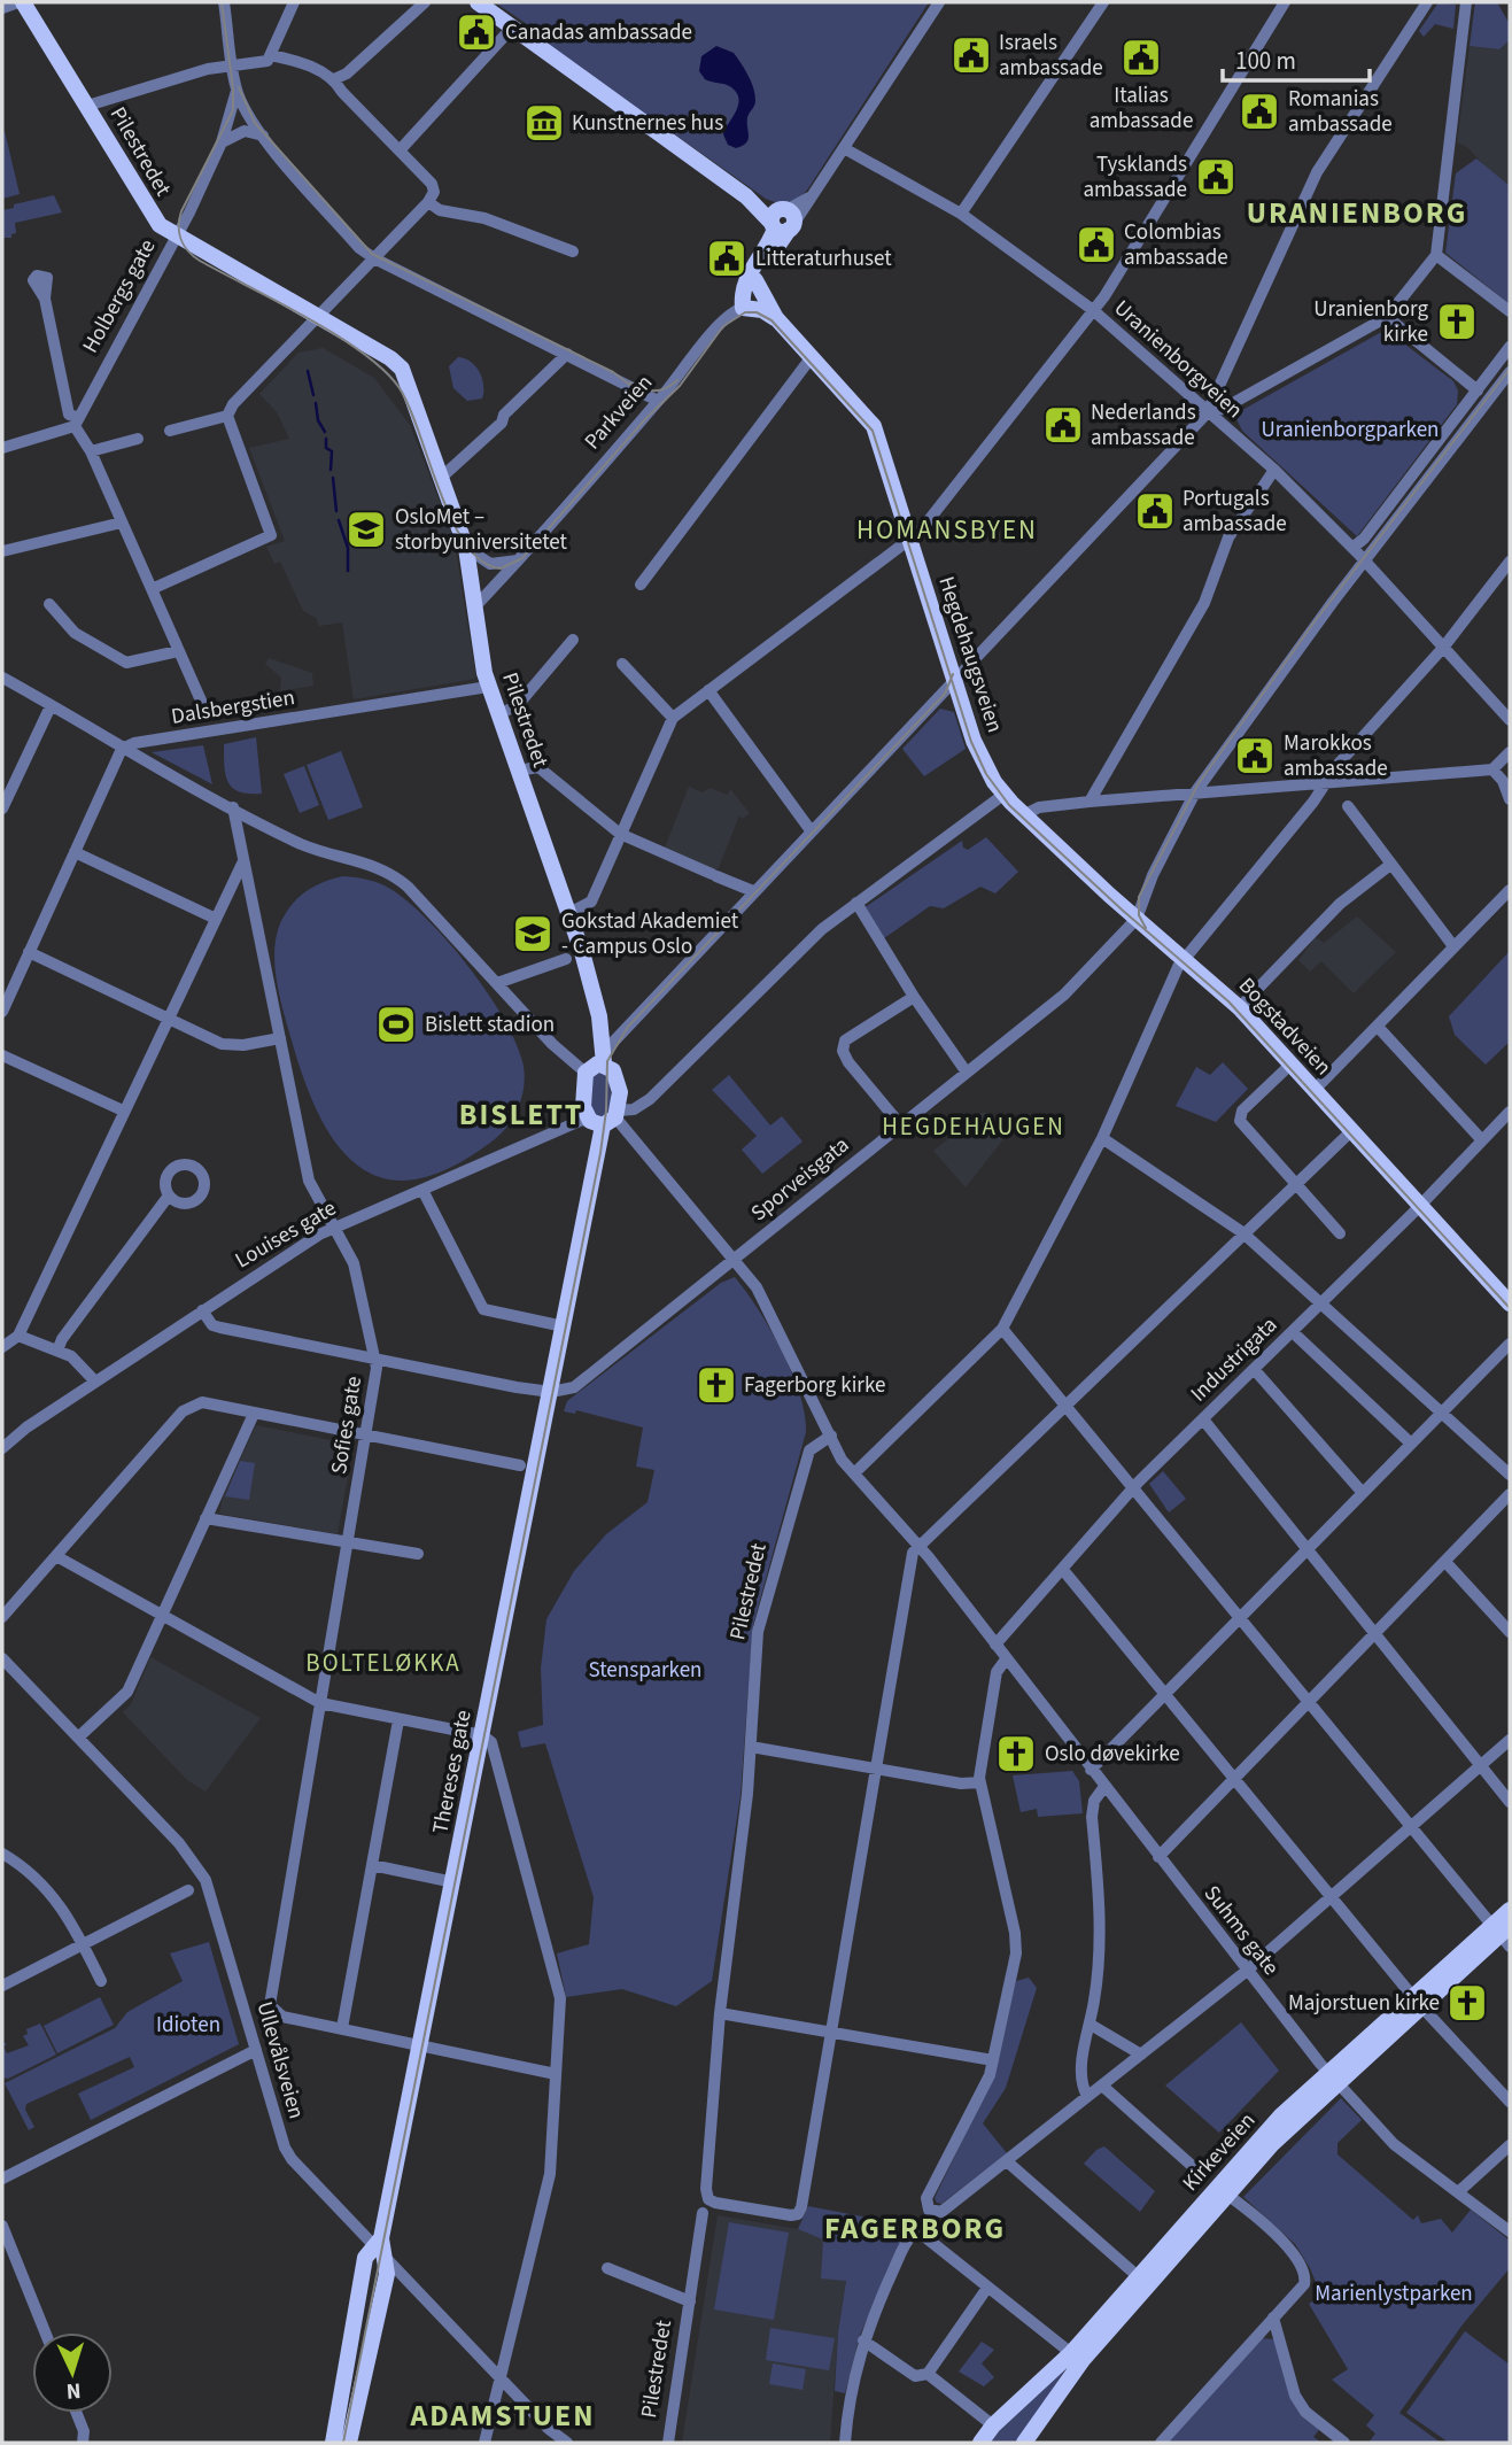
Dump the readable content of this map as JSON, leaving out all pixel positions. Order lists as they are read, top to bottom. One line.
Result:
{"streets":{"main road":["Pilestredet","Hegdehaugsveien","Bogstadveien","Thereses gate","Kirkeveien"],"street":["Holbergs gate","Uranienborgveien","Parkveien","Dalsbergstien","Sporveisgata","Louises gate","Industrigata","Sofies gate","Suhms gate","Ullevålsveien"]},"crossings":[["Pilestredet","Holbergs gate"],["Pilestredet","Parkveien"],["Pilestredet","Dalsbergstien"],["Pilestredet","Louises gate"],["Pilestredet","Thereses gate"],["Pilestredet","Suhms gate"],["Hegdehaugsveien","Bogstadveien"],["Hegdehaugsveien","Louises gate"],["Bogstadveien","Sporveisgata"],["Bogstadveien","Louises gate"],["Bogstadveien","Industrigata"],["Sporveisgata","Thereses gate"],["Louises gate","Sofies gate"],["Louises gate","Thereses gate"],["Industrigata","Suhms gate"],["Thereses gate","Ullevålsveien"],["Suhms gate","Kirkeveien"]],"districts":["URANIENBORG","HOMANSBYEN","BISLETT","HEGDEHAUGEN","BOLTELØKKA","FAGERBORG","ADAMSTUEN"],"parks":["Uranienborgparken","Stensparken","Idioten","Marienlystparken"],"places":{"public building":["Canadas ambassade","Israels ambassade","Italias ambassade","Romanias ambassade","Tysklands ambassade","Colombias ambassade","Litteraturhuset","Nederlands ambassade","Portugals ambassade","Marokkos ambassade"],"museum":["Kunstnernes hus"],"church":["Uranienborg kirke","Fagerborg kirke","Oslo døvekirke","Majorstuen kirke"],"school or university":["OsloMet – storbyuniversitetet","Gokstad Akademiet - Campus Oslo"],"sports":["Bislett stadion"]},"scale_bar":"100 m","north":"bottom"}
